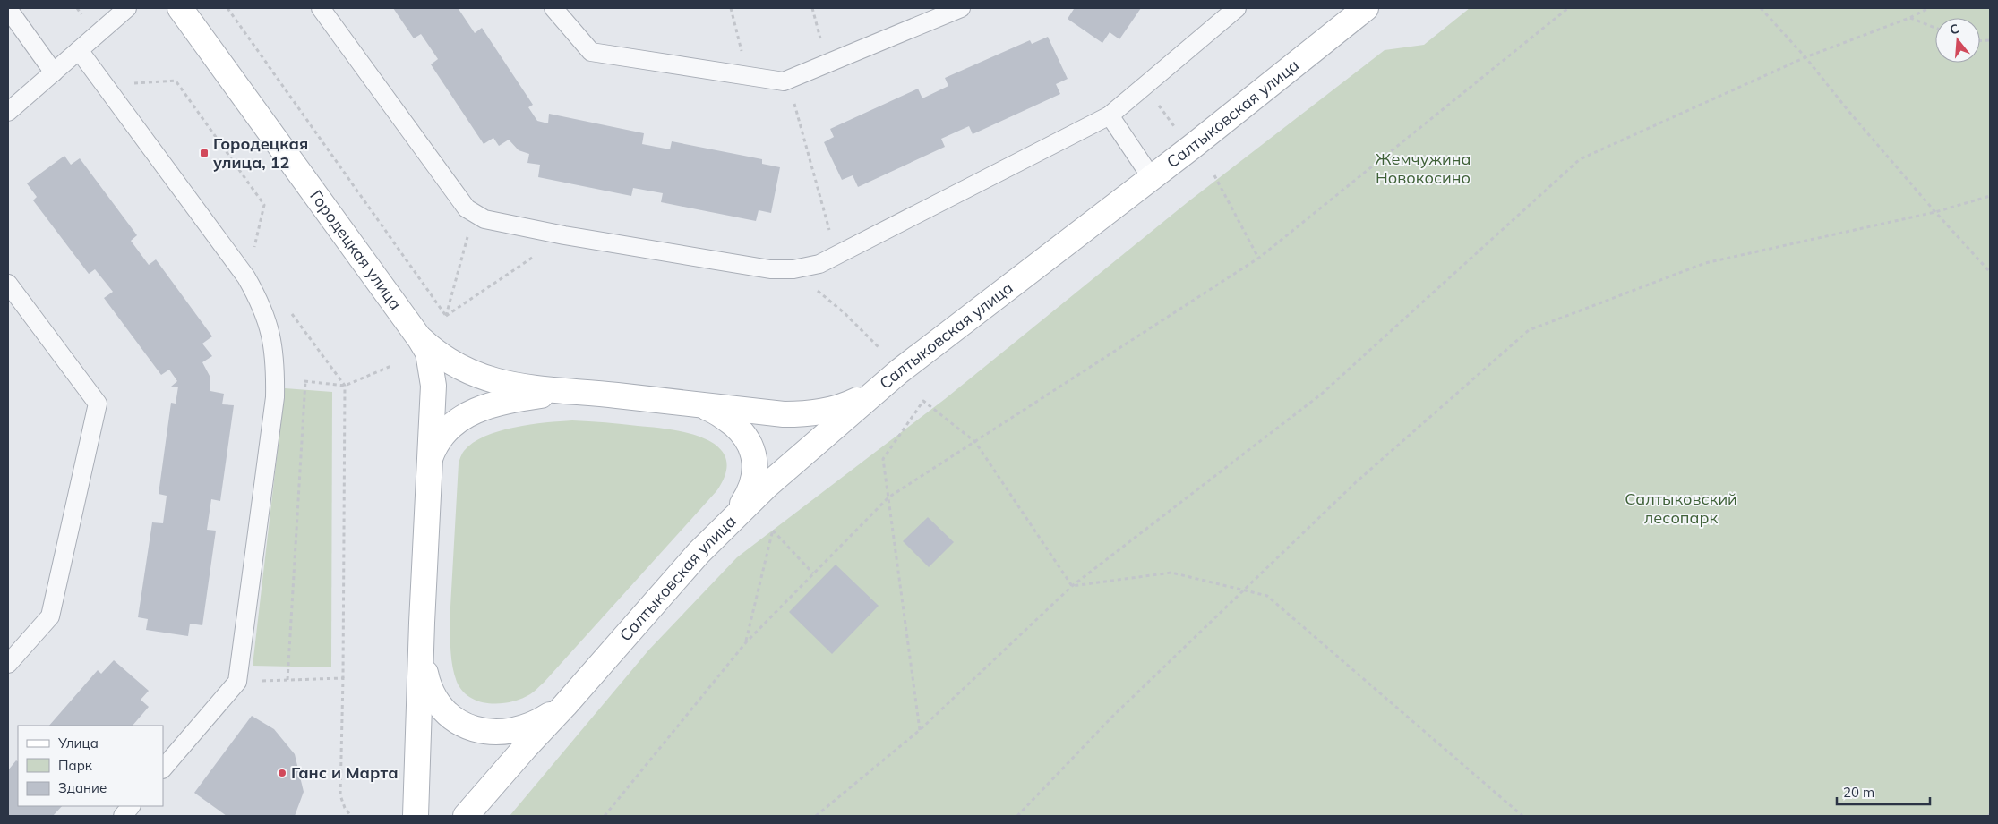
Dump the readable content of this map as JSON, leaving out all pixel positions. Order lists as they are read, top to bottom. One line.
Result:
{"streets":{"street":["Салтыковская улица","Городецкая улица"]},"parks":["Жемчужина Новокосино","Салтыковский лесопарк"],"places":{"transit":["Городецкая улица, 12"],"other":["Ганс и Марта"]},"legend":["Улица","Парк","Здание"],"scale_bar":"20 m","north":"top"}
